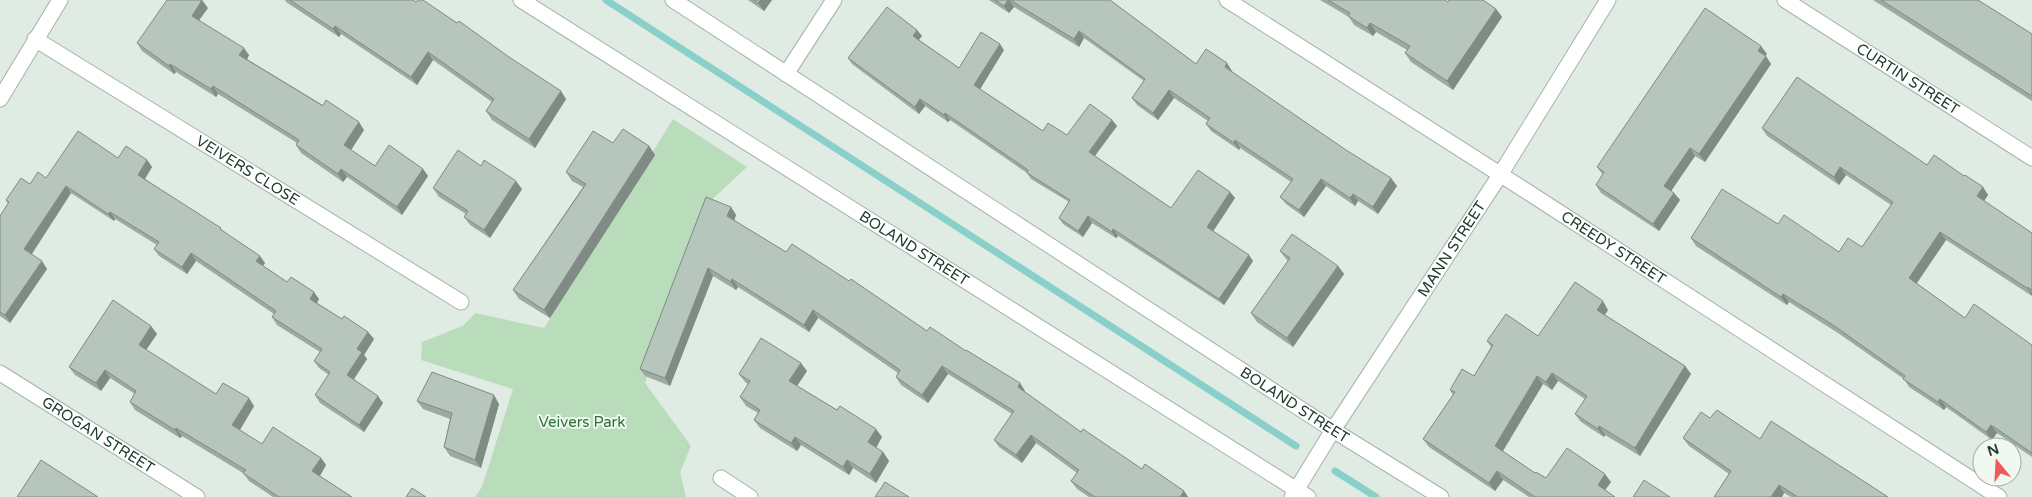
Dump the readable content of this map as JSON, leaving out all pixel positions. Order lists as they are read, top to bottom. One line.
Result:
{"streets":{"street":["CURTIN STREET","VEIVERS CLOSE","CREEDY STREET","BOLAND STREET","MANN STREET","GROGAN STREET"]},"crossings":[["CREEDY STREET","MANN STREET"],["BOLAND STREET","MANN STREET"]],"parks":["Veivers Park"],"north":"top"}
